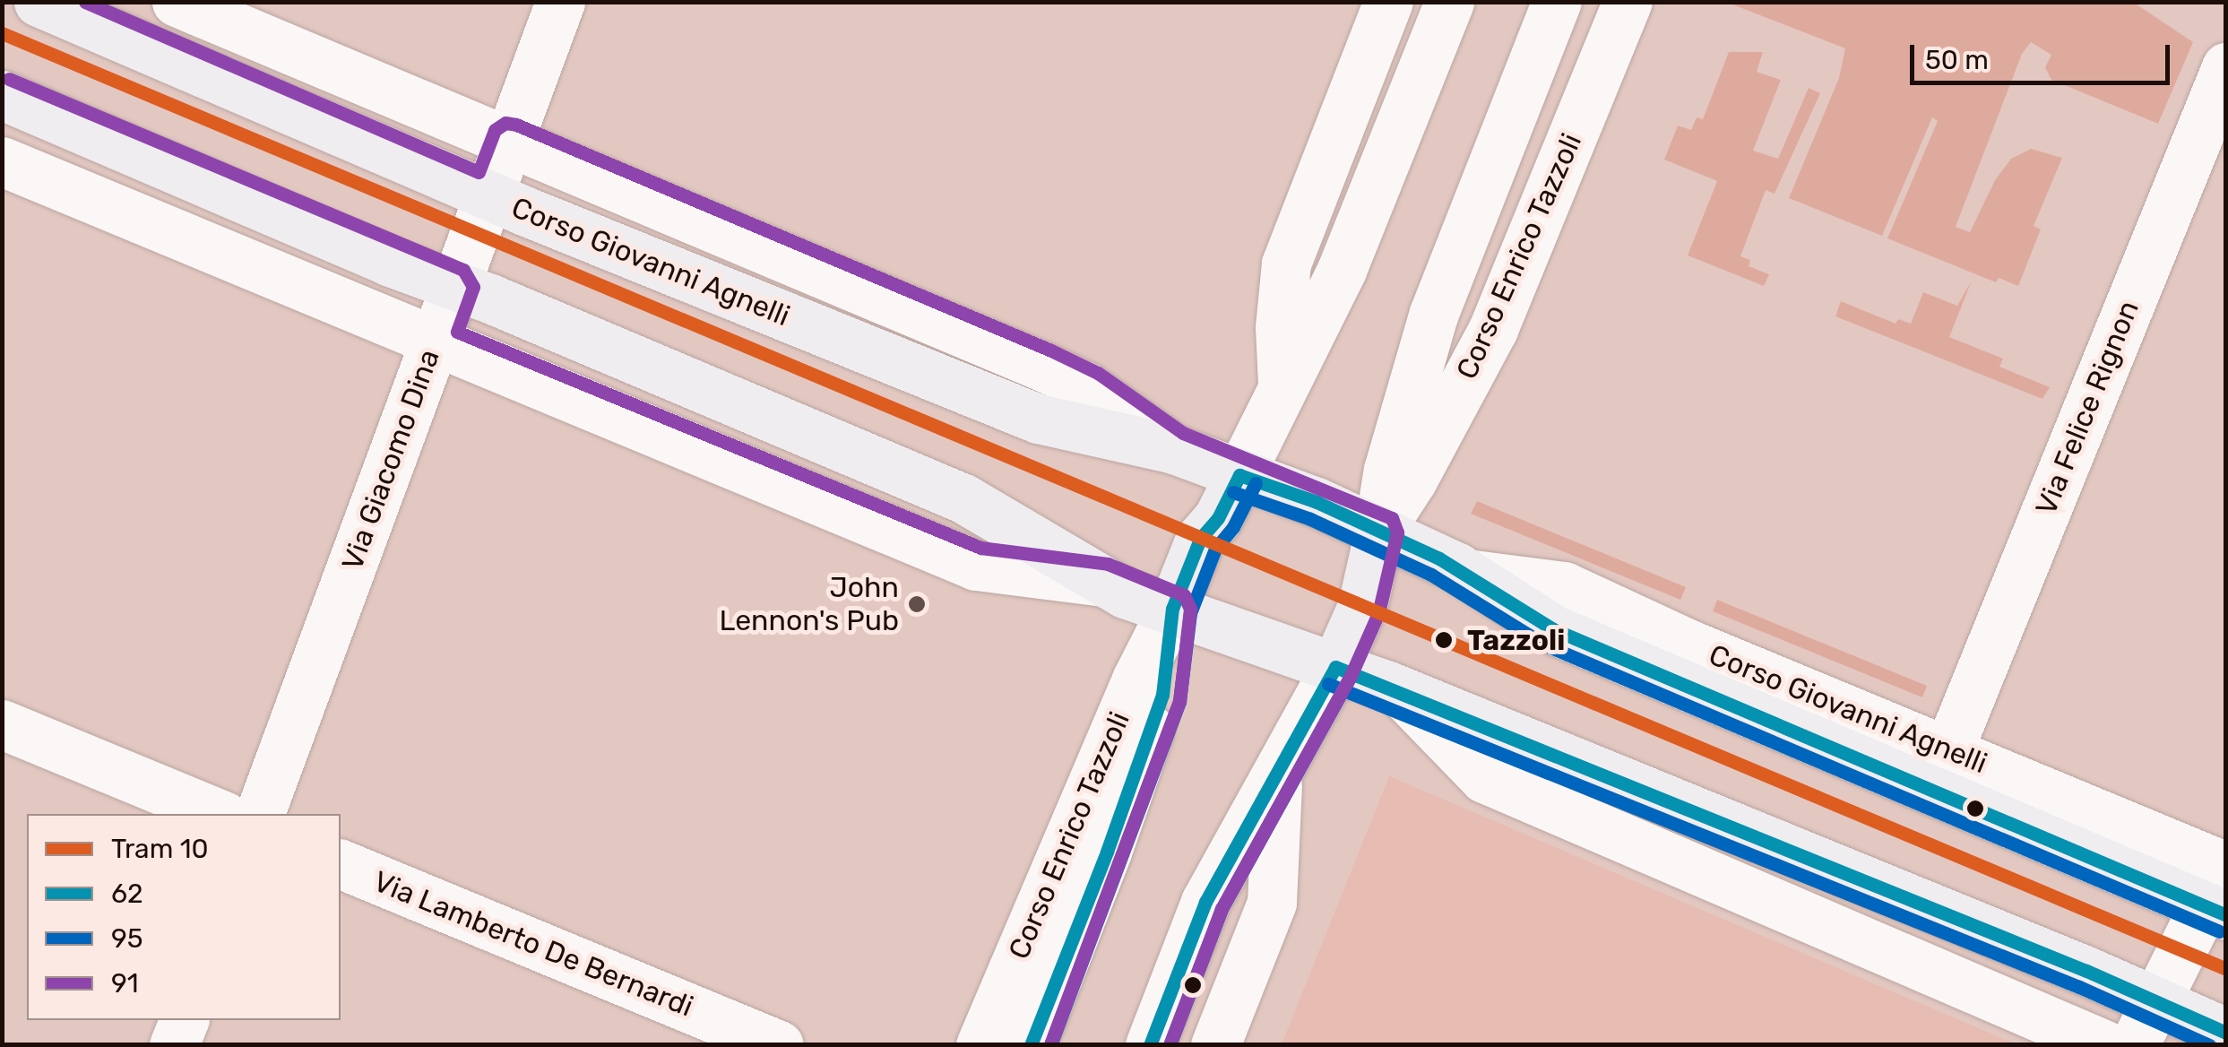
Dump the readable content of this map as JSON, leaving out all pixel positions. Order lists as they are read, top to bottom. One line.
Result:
{"streets":{"main road":["Corso Giovanni Agnelli"],"street":["Corso Enrico Tazzoli","Via Felice Rignon","Via Giacomo Dina","Via Lamberto De Bernardi"]},"crossings":[["Corso Enrico Tazzoli","Corso Giovanni Agnelli"],["Corso Giovanni Agnelli","Via Felice Rignon"],["Corso Giovanni Agnelli","Via Giacomo Dina"]],"places":["John Lennon's Pub","Tazzoli"],"lines":["transit line 91","tram line 10","transit line 62","transit line 95"],"legend":["Tram 10","62","95","91"],"scale_bar":"50 m"}
